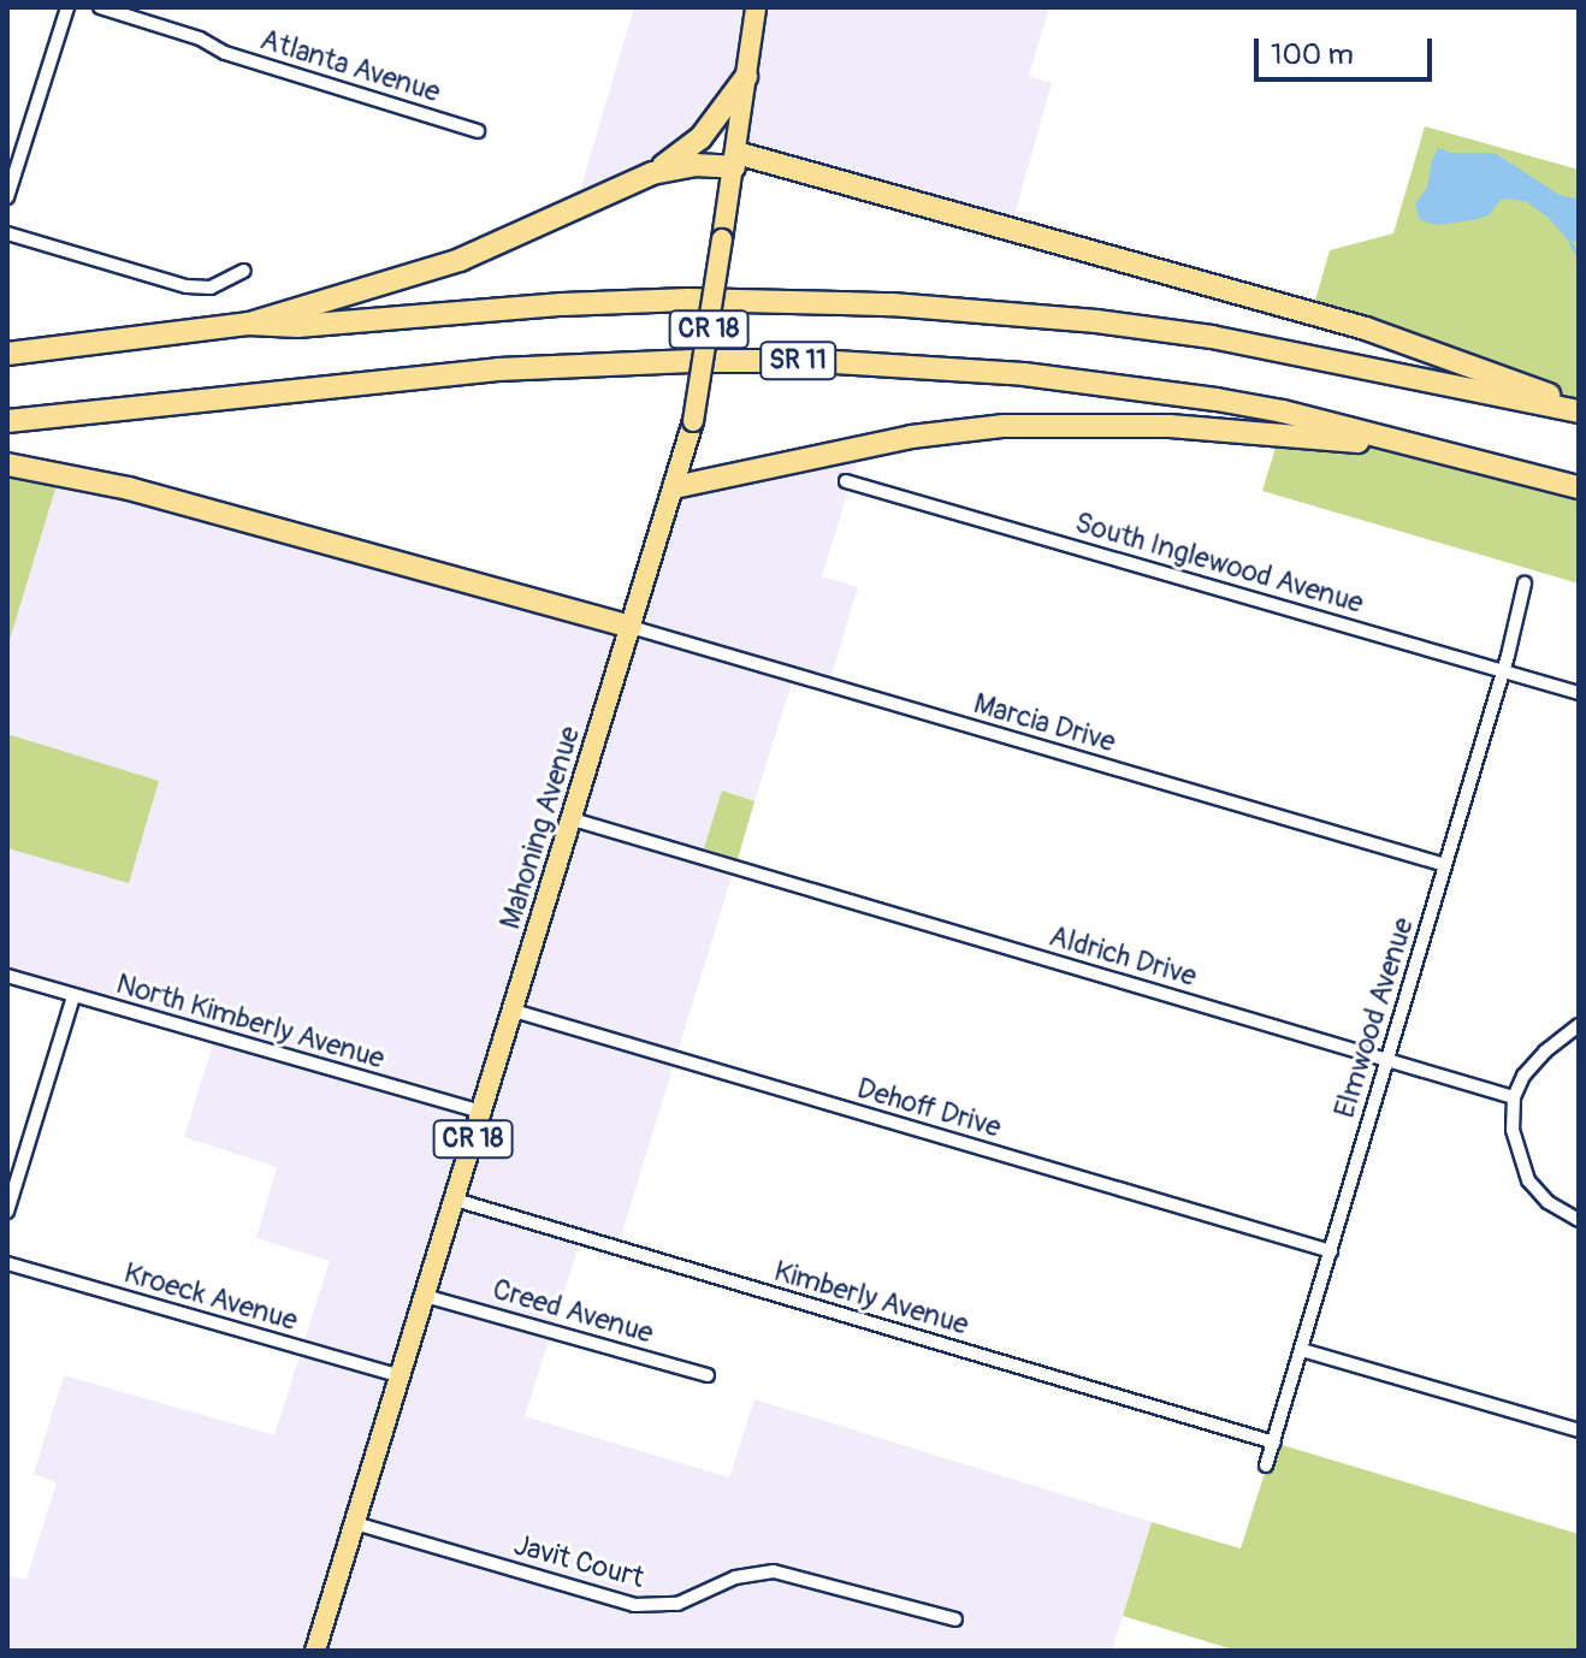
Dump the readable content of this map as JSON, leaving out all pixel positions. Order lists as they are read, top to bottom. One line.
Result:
{"streets":{"highway":["SR 11"],"main road":["CR 18","Mahoning Avenue"],"street":["Atlanta Avenue","South Inglewood Avenue","Marcia Drive","Aldrich Drive","Elmwood Avenue","North Kimberly Avenue","Dehoff Drive","Kroeck Avenue","Kimberly Avenue","Creed Avenue","Javit Court"]},"crossings":[["South Inglewood Avenue","Elmwood Avenue"],["Marcia Drive","Mahoning Avenue"],["Marcia Drive","Elmwood Avenue"],["Mahoning Avenue","Aldrich Drive"],["Mahoning Avenue","North Kimberly Avenue"],["Mahoning Avenue","Dehoff Drive"],["Mahoning Avenue","Kroeck Avenue"],["Mahoning Avenue","Kimberly Avenue"],["Mahoning Avenue","Creed Avenue"],["Mahoning Avenue","Javit Court"],["Aldrich Drive","Elmwood Avenue"],["Elmwood Avenue","Dehoff Drive"],["Elmwood Avenue","Kimberly Avenue"]],"scale_bar":"100 m"}
